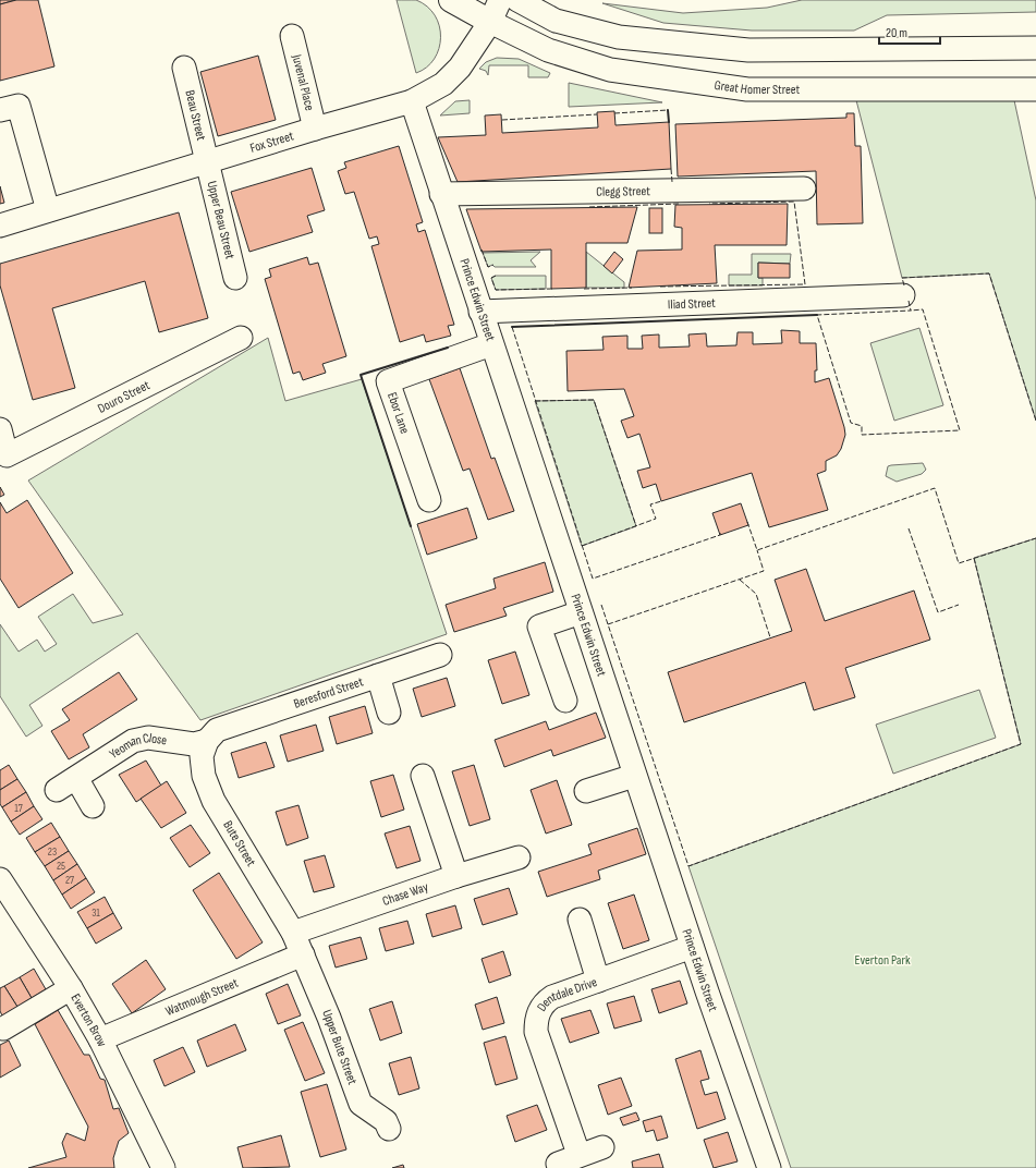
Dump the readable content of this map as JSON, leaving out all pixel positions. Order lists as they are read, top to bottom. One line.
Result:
{"streets":{"street":["Juvenal Place","Great Homer Street","Beau Street","Fox Street","Clegg Street","Upper Beau Street","Prince Edwin Street","Iliad Street","Douro Street","Ebor Lane","Beresford Street","Yeoman Close","Bute Street","Chase Way","Watmough Street","Dentdale Drive","Everton Brow","Upper Bute Street"]},"crossings":[["Juvenal Place","Fox Street"],["Great Homer Street","Fox Street"],["Beau Street","Fox Street"],["Beau Street","Upper Beau Street"],["Fox Street","Upper Beau Street"],["Fox Street","Prince Edwin Street"],["Clegg Street","Prince Edwin Street"],["Prince Edwin Street","Iliad Street"],["Prince Edwin Street","Ebor Lane"],["Prince Edwin Street","Dentdale Drive"],["Beresford Street","Yeoman Close"],["Beresford Street","Bute Street"],["Yeoman Close","Bute Street"],["Bute Street","Chase Way"],["Bute Street","Watmough Street"],["Bute Street","Upper Bute Street"],["Watmough Street","Everton Brow"],["Watmough Street","Upper Bute Street"]],"parks":["Everton Park"],"house_numbers":["17","23","25","27","31"],"scale_bar":"20 m"}
